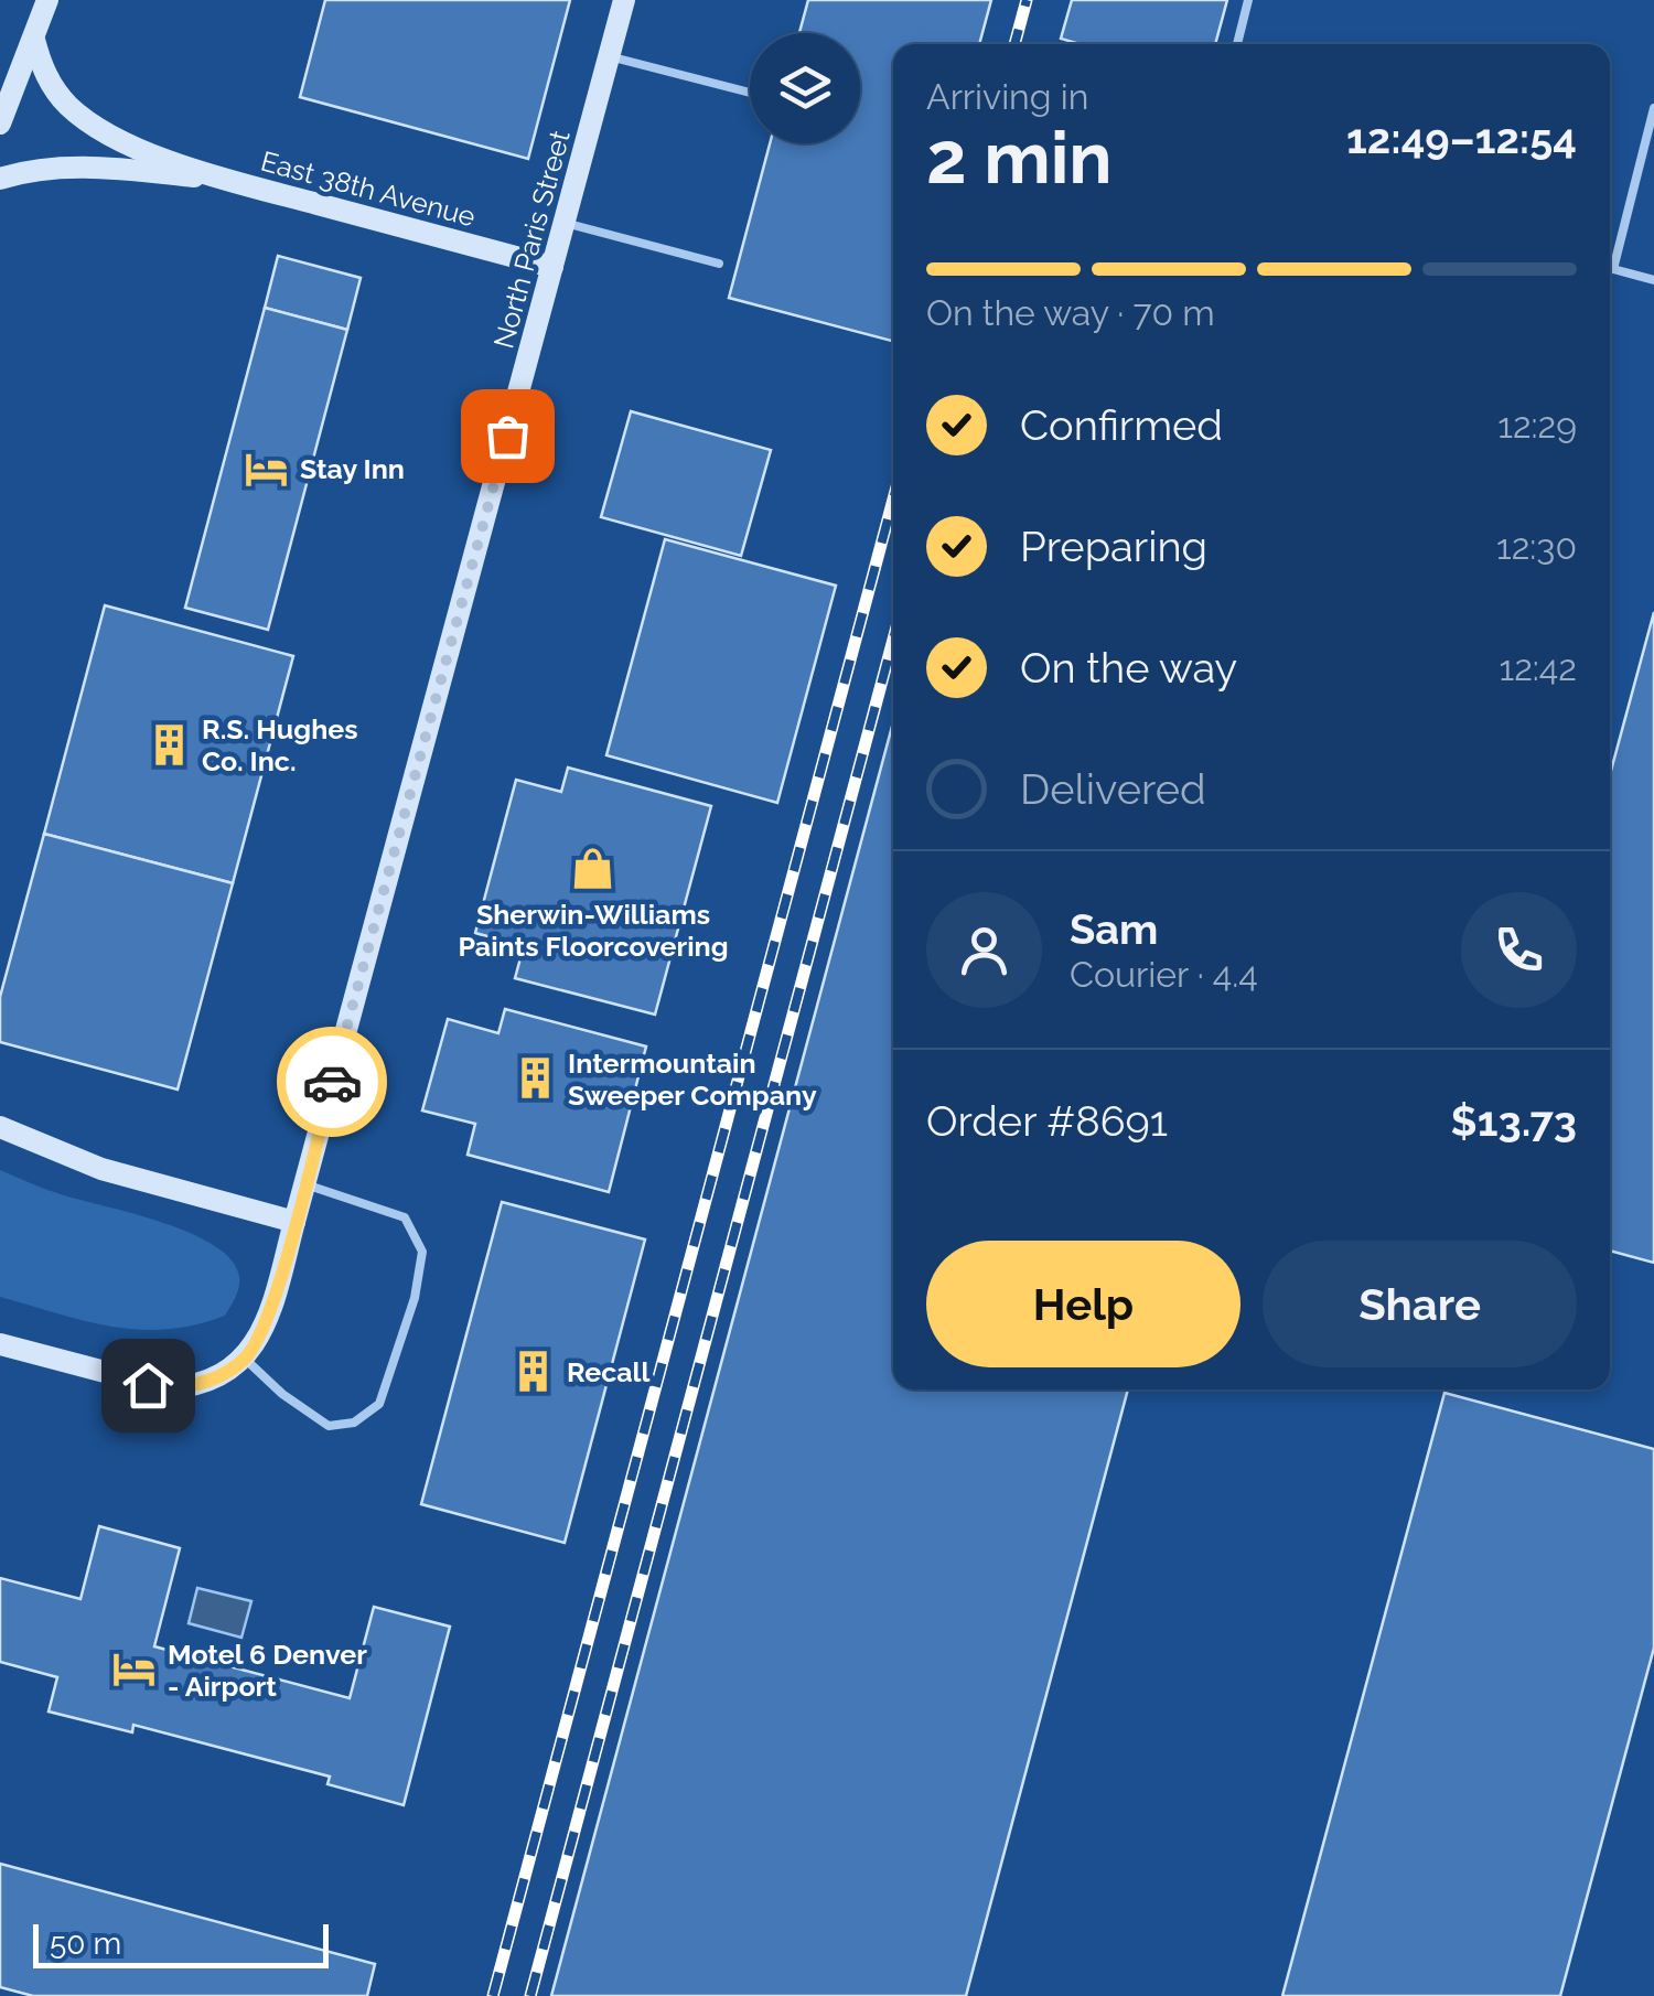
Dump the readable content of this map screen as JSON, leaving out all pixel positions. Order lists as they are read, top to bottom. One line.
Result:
{"streets":{"street":["East 38th Avenue","North Paris Street"]},"crossings":[["East 38th Avenue","North Paris Street"]],"places":{"hotel":["Stay Inn","Motel 6 Denver - Airport"],"building":["R.S. Hughes Co. Inc.","Intermountain Sweeper Company","Recall"],"shop":["Sherwin-Williams Paints Floorcovering"]},"scale_bar":"50 m","page":{"heading":["2 min","Arriving in","12:49–12:54"],"panel":["Sam","Courier · 4.4","Order #8691","$13.73"],"bar":"On the way · 70 m","list":[["Confirmed","12:29"],["Preparing","12:30"],["On the way","12:42"],"Delivered"],"buttons":["Help","Share"],"scale":"50 m"}}
